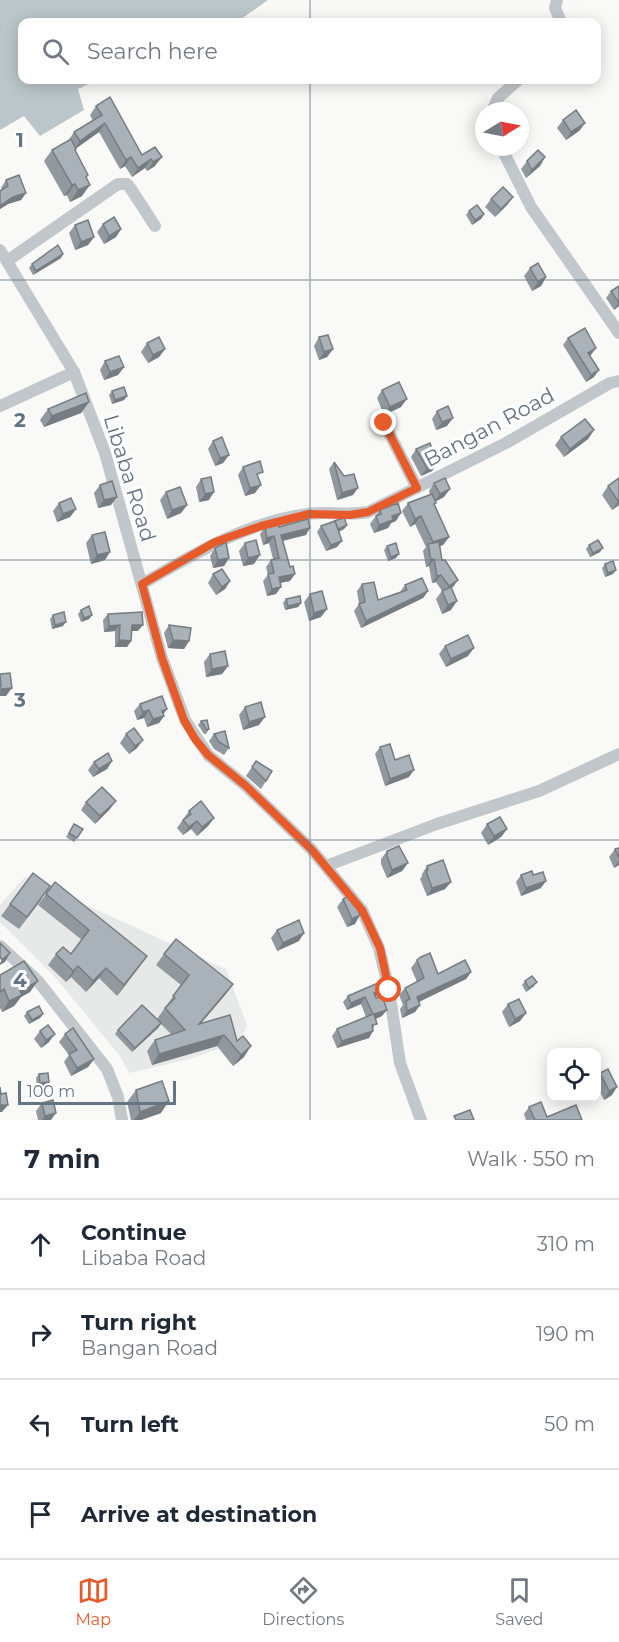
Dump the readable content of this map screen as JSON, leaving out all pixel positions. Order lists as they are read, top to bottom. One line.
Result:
{"streets":{"street":["Bangan Road","Libaba Road"]},"crossings":[["Bangan Road","Libaba Road"]],"scale_bar":"100 m","north":"right","page":{"search":"Search here","scale":"100 m","heading":["7 min","Walk · 550 m"],"list":[["Continue","Libaba Road","310 m"],["Turn right","Bangan Road","190 m"],["Turn left","50 m"],"Arrive at destination"],"nav":["Map","Directions","Saved"]},"grid":{"rows":["1","2","3","4"]}}
